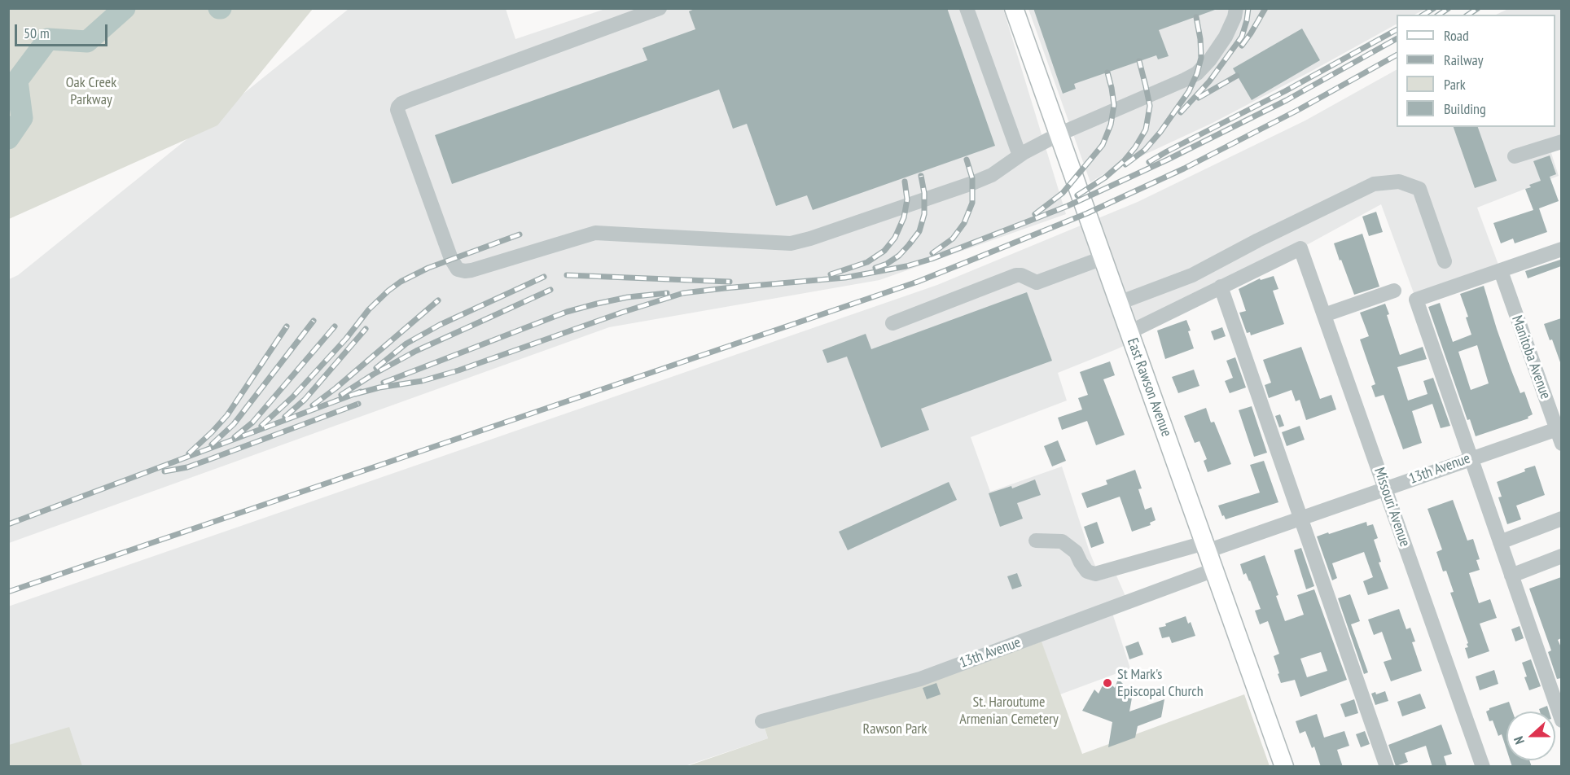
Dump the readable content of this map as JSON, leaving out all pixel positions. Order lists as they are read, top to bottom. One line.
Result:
{"streets":{"main road":["East Rawson Avenue"],"street":["Manitoba Avenue","13th Avenue","Missouri Avenue"]},"crossings":[["Manitoba Avenue","13th Avenue"],["East Rawson Avenue","13th Avenue"],["13th Avenue","Missouri Avenue"]],"parks":["Oak Creek Parkway","St. Haroutume Armenian Cemetery","Rawson Park"],"places":["St Mark's Episcopal Church"],"legend":["Road","Railway","Park","Building"],"scale_bar":"50 m","north":"left"}
